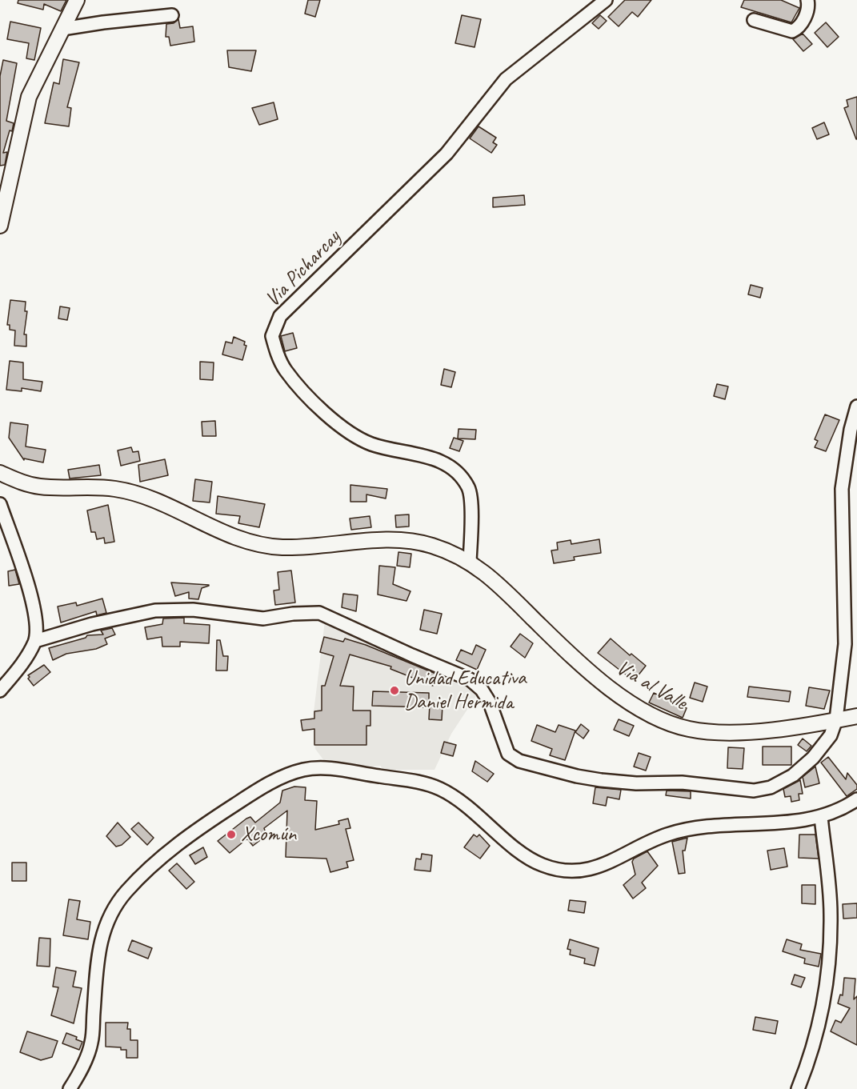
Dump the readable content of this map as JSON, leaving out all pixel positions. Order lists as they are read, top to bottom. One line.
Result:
{"streets":{"main road":["Via al Valle"],"street":["Via Picharcay"]},"crossings":[["Via Picharcay","Via al Valle"]],"places":["Unidad Educativa Daniel Hermida","Xcomún"]}
